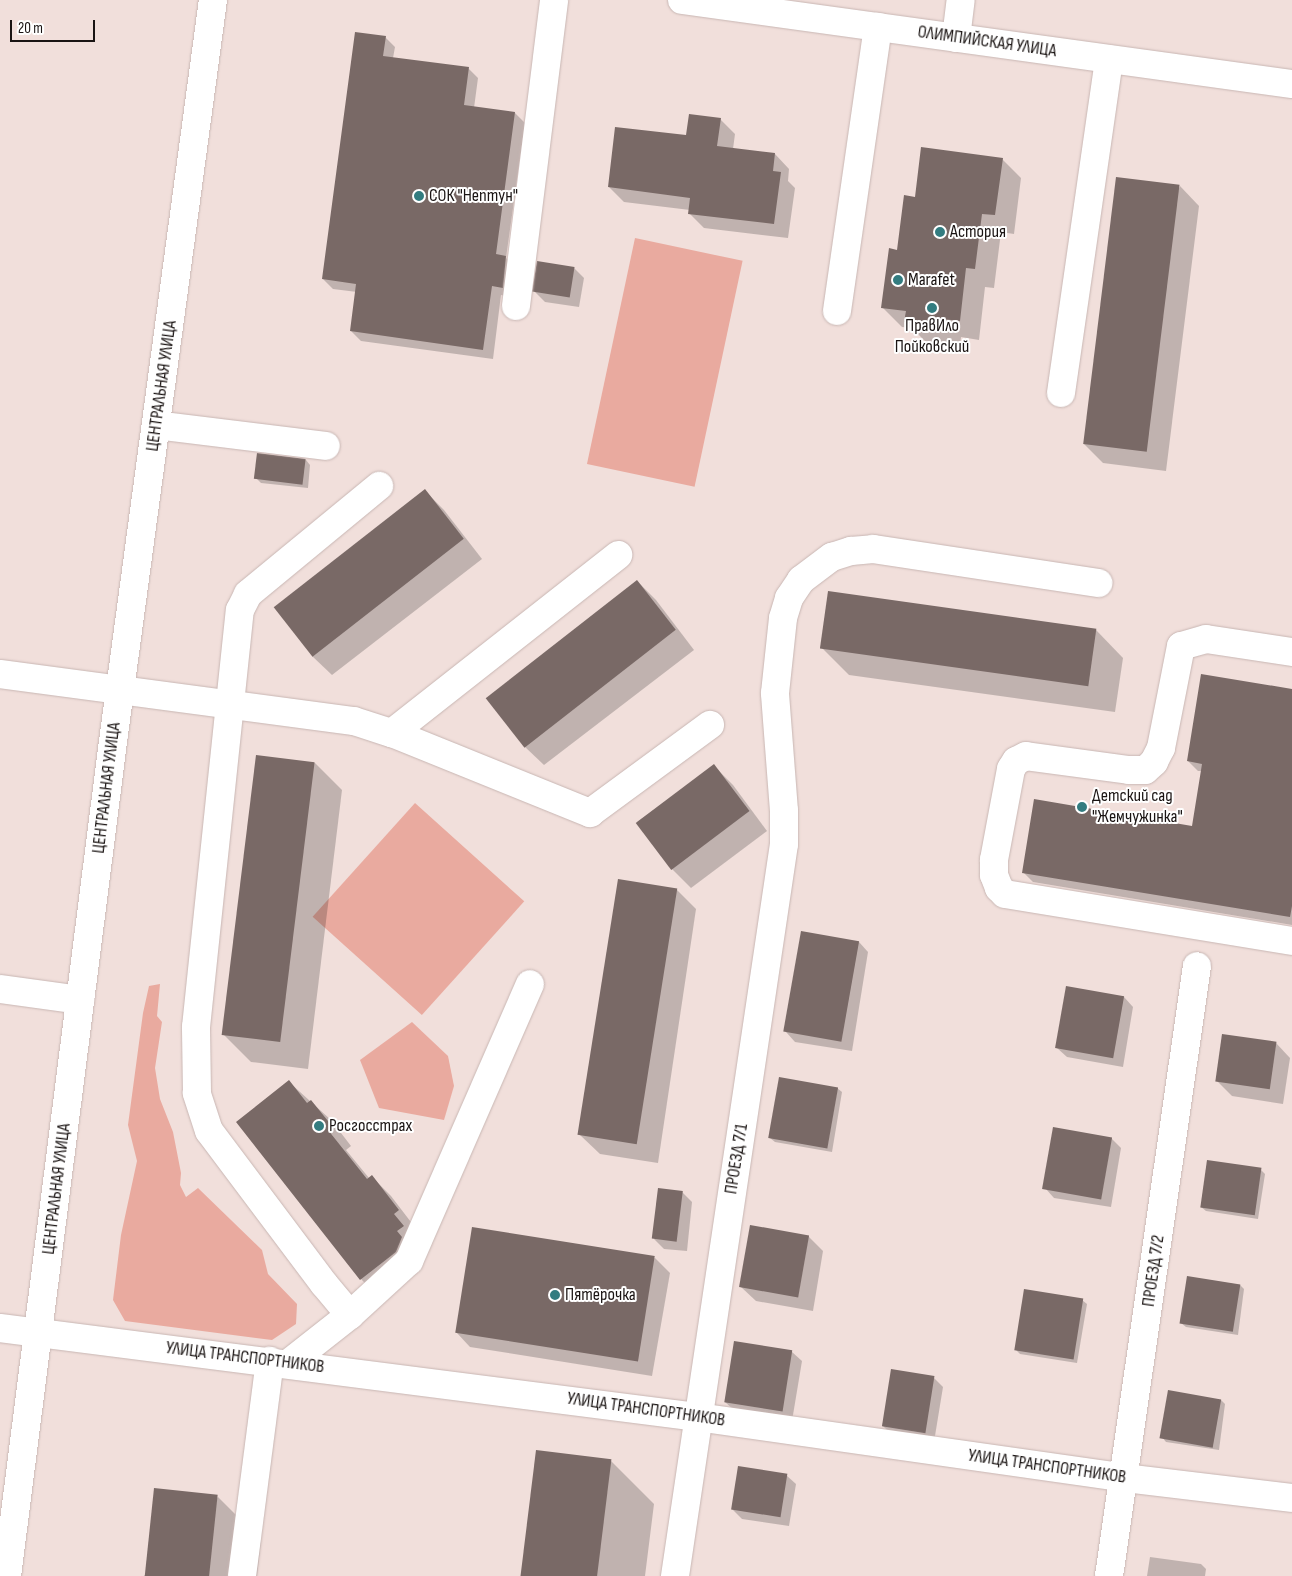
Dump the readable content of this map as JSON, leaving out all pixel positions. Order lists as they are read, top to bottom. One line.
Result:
{"streets":{"street":["ОЛИМПИЙСКАЯ УЛИЦА","ЦЕНТРАЛЬНАЯ УЛИЦА","ПРОЕЗД 7/1","ПРОЕЗД 7/2","УЛИЦА ТРАНСПОРТНИКОВ"]},"crossings":[["ЦЕНТРАЛЬНАЯ УЛИЦА","УЛИЦА ТРАНСПОРТНИКОВ"],["ПРОЕЗД 7/1","УЛИЦА ТРАНСПОРТНИКОВ"],["ПРОЕЗД 7/2","УЛИЦА ТРАНСПОРТНИКОВ"]],"places":["СОК \"Нептун\"","Астория","Marafet","ПравИло Пойковский","Детский сад \"Жемчужинка\"","Росгосстрах","Пятёрочка"],"scale_bar":"20 m"}
